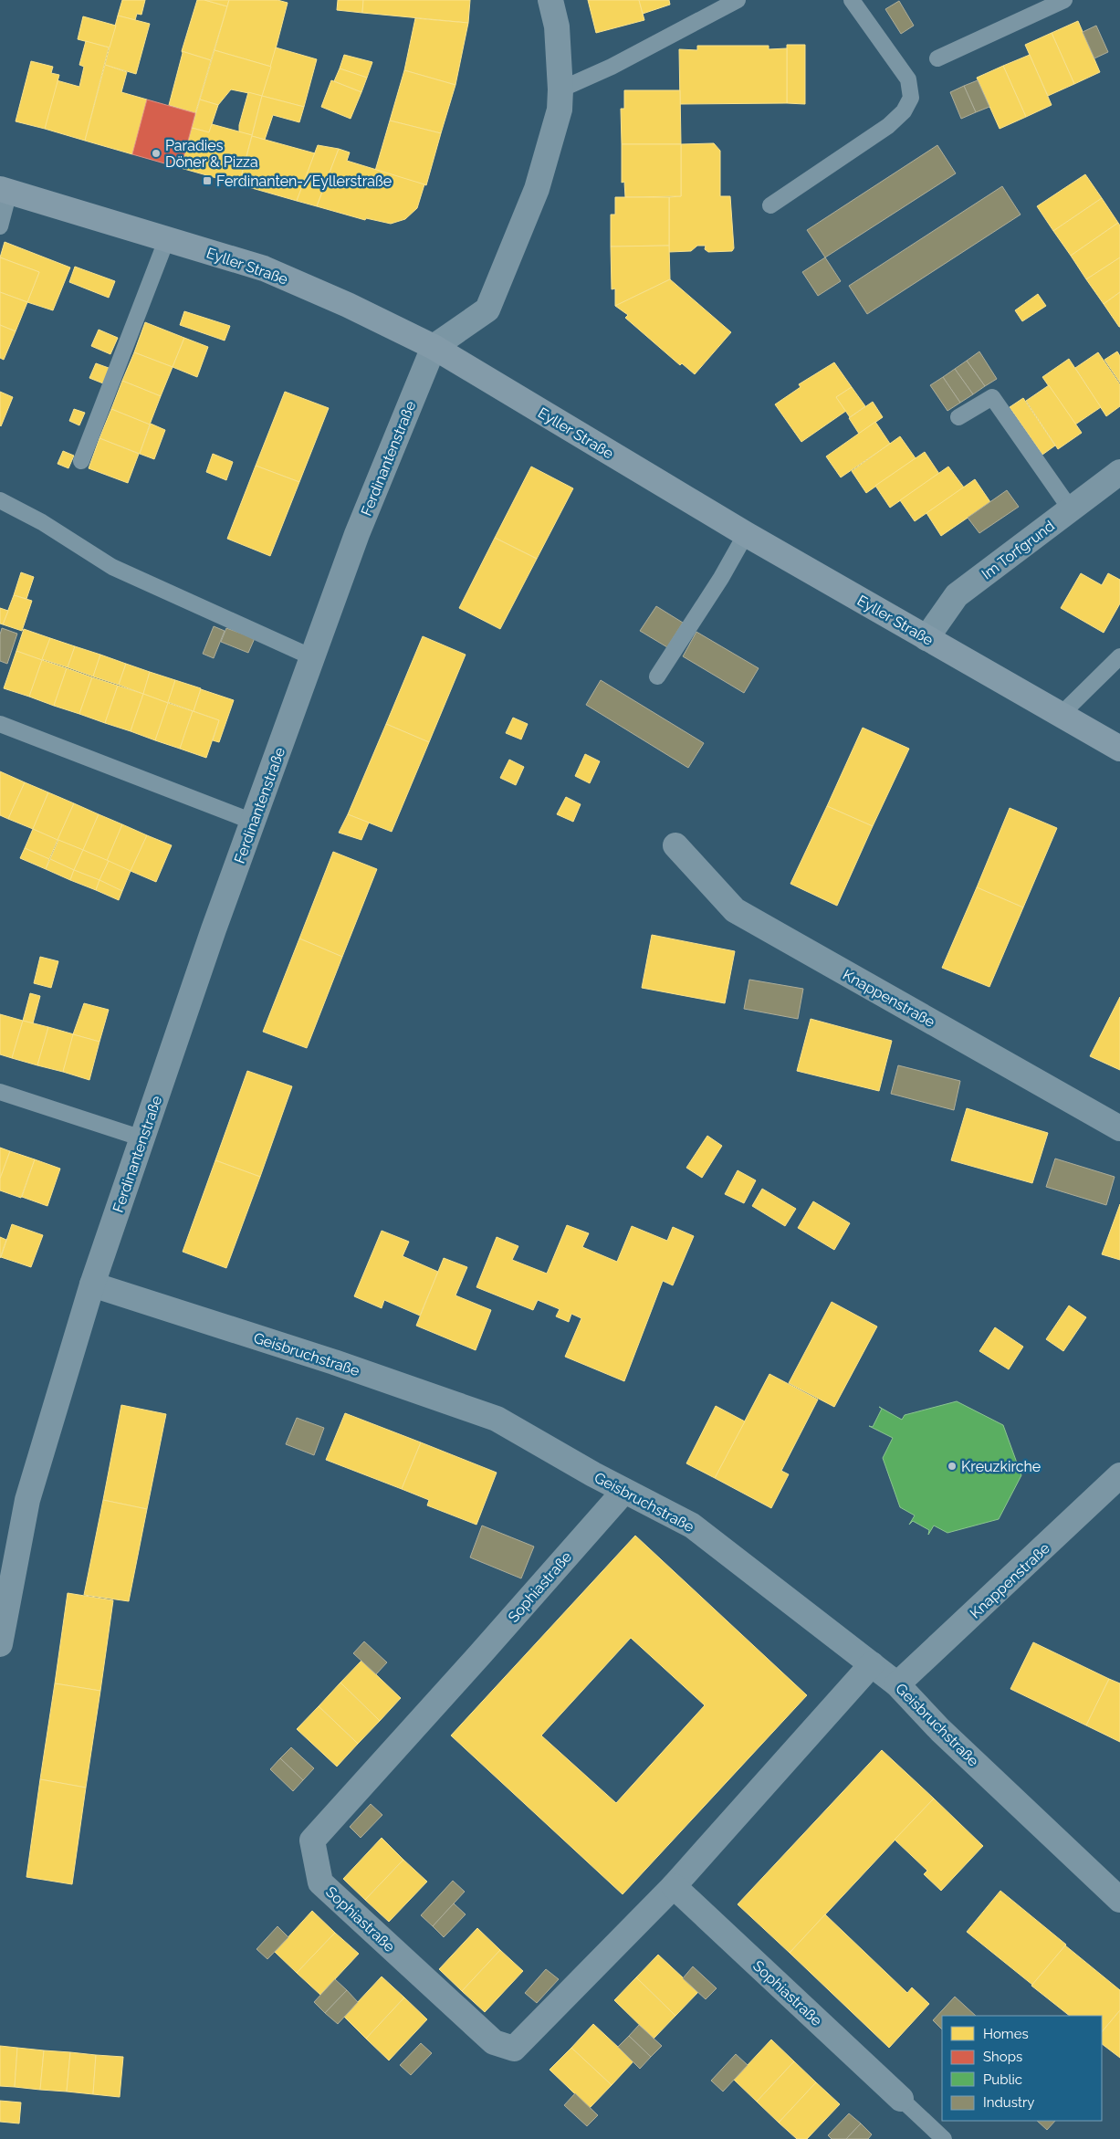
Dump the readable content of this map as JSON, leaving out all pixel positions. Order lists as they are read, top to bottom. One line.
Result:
{"streets":{"main road":["Eyller Straße"],"street":["Ferdinantenstraße","Im Torfgrund","Knappenstraße","Geisbruchstraße","Sophiastraße"]},"crossings":[["Eyller Straße","Ferdinantenstraße"],["Eyller Straße","Im Torfgrund"],["Ferdinantenstraße","Geisbruchstraße"],["Knappenstraße","Geisbruchstraße"],["Geisbruchstraße","Sophiastraße"]],"places":{"other":["Paradies Döner & Pizza","Kreuzkirche"],"transit":["Ferdinanten-/Eyllerstraße"]},"legend":["Homes","Shops","Public","Industry"]}
